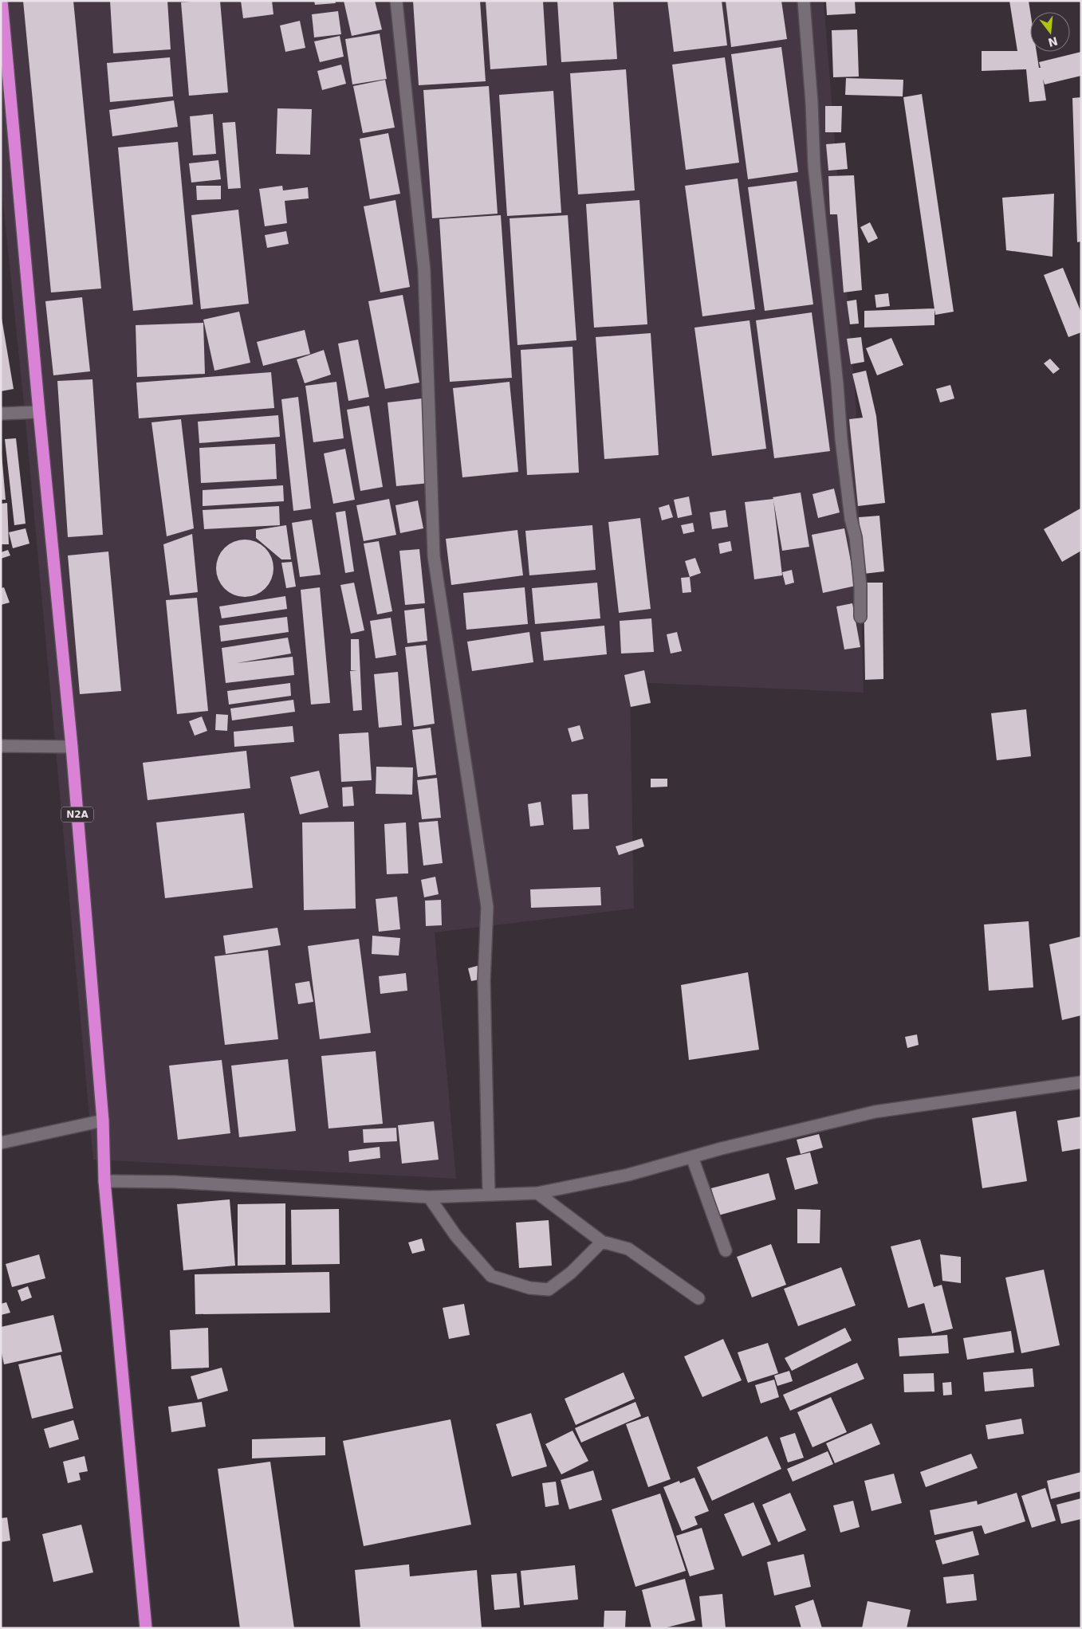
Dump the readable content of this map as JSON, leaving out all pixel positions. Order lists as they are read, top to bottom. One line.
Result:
{"streets":{"highway":["N2A"]},"north":"bottom"}
